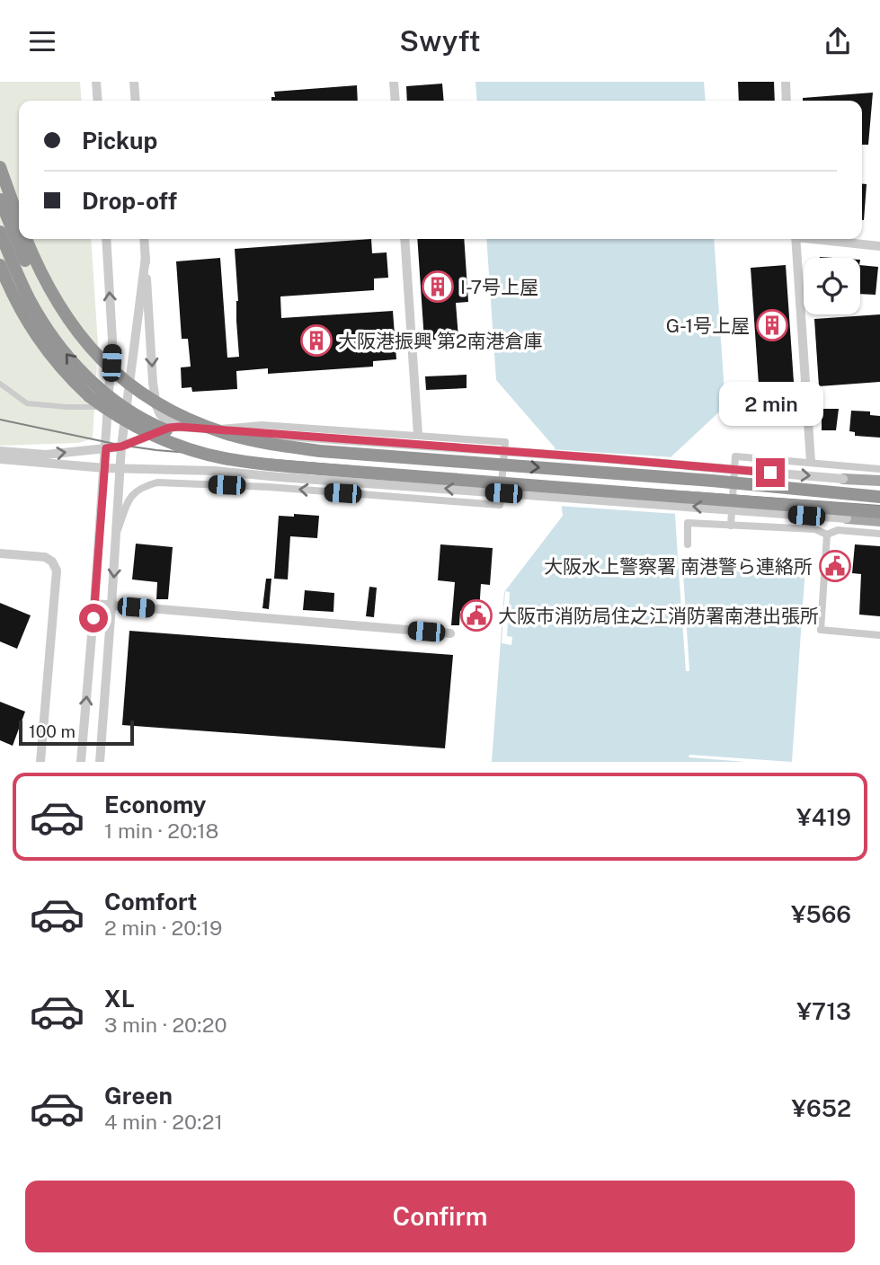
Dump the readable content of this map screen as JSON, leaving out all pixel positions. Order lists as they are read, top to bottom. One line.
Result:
{"places":{"building":["I-7号上屋","G-1号上屋","大阪港振興 第2南港倉庫"],"public building":["大阪水上警察署 南港警ら連絡所","大阪市消防局住之江消防署南港出張所"]},"scale_bar":"100 m","page":{"header":"Swyft","banner":["Pickup","Drop-off"],"bubble":"2 min","scale":"100 m","list":[{"name":"Economy","note":"1 min · 20:18","value":"¥419"},{"name":"Comfort","note":"2 min · 20:19","value":"¥566"},{"name":"XL","note":"3 min · 20:20","value":"¥713"},{"name":"Green","note":"4 min · 20:21","value":"¥652"}],"buttons":"Confirm"}}
